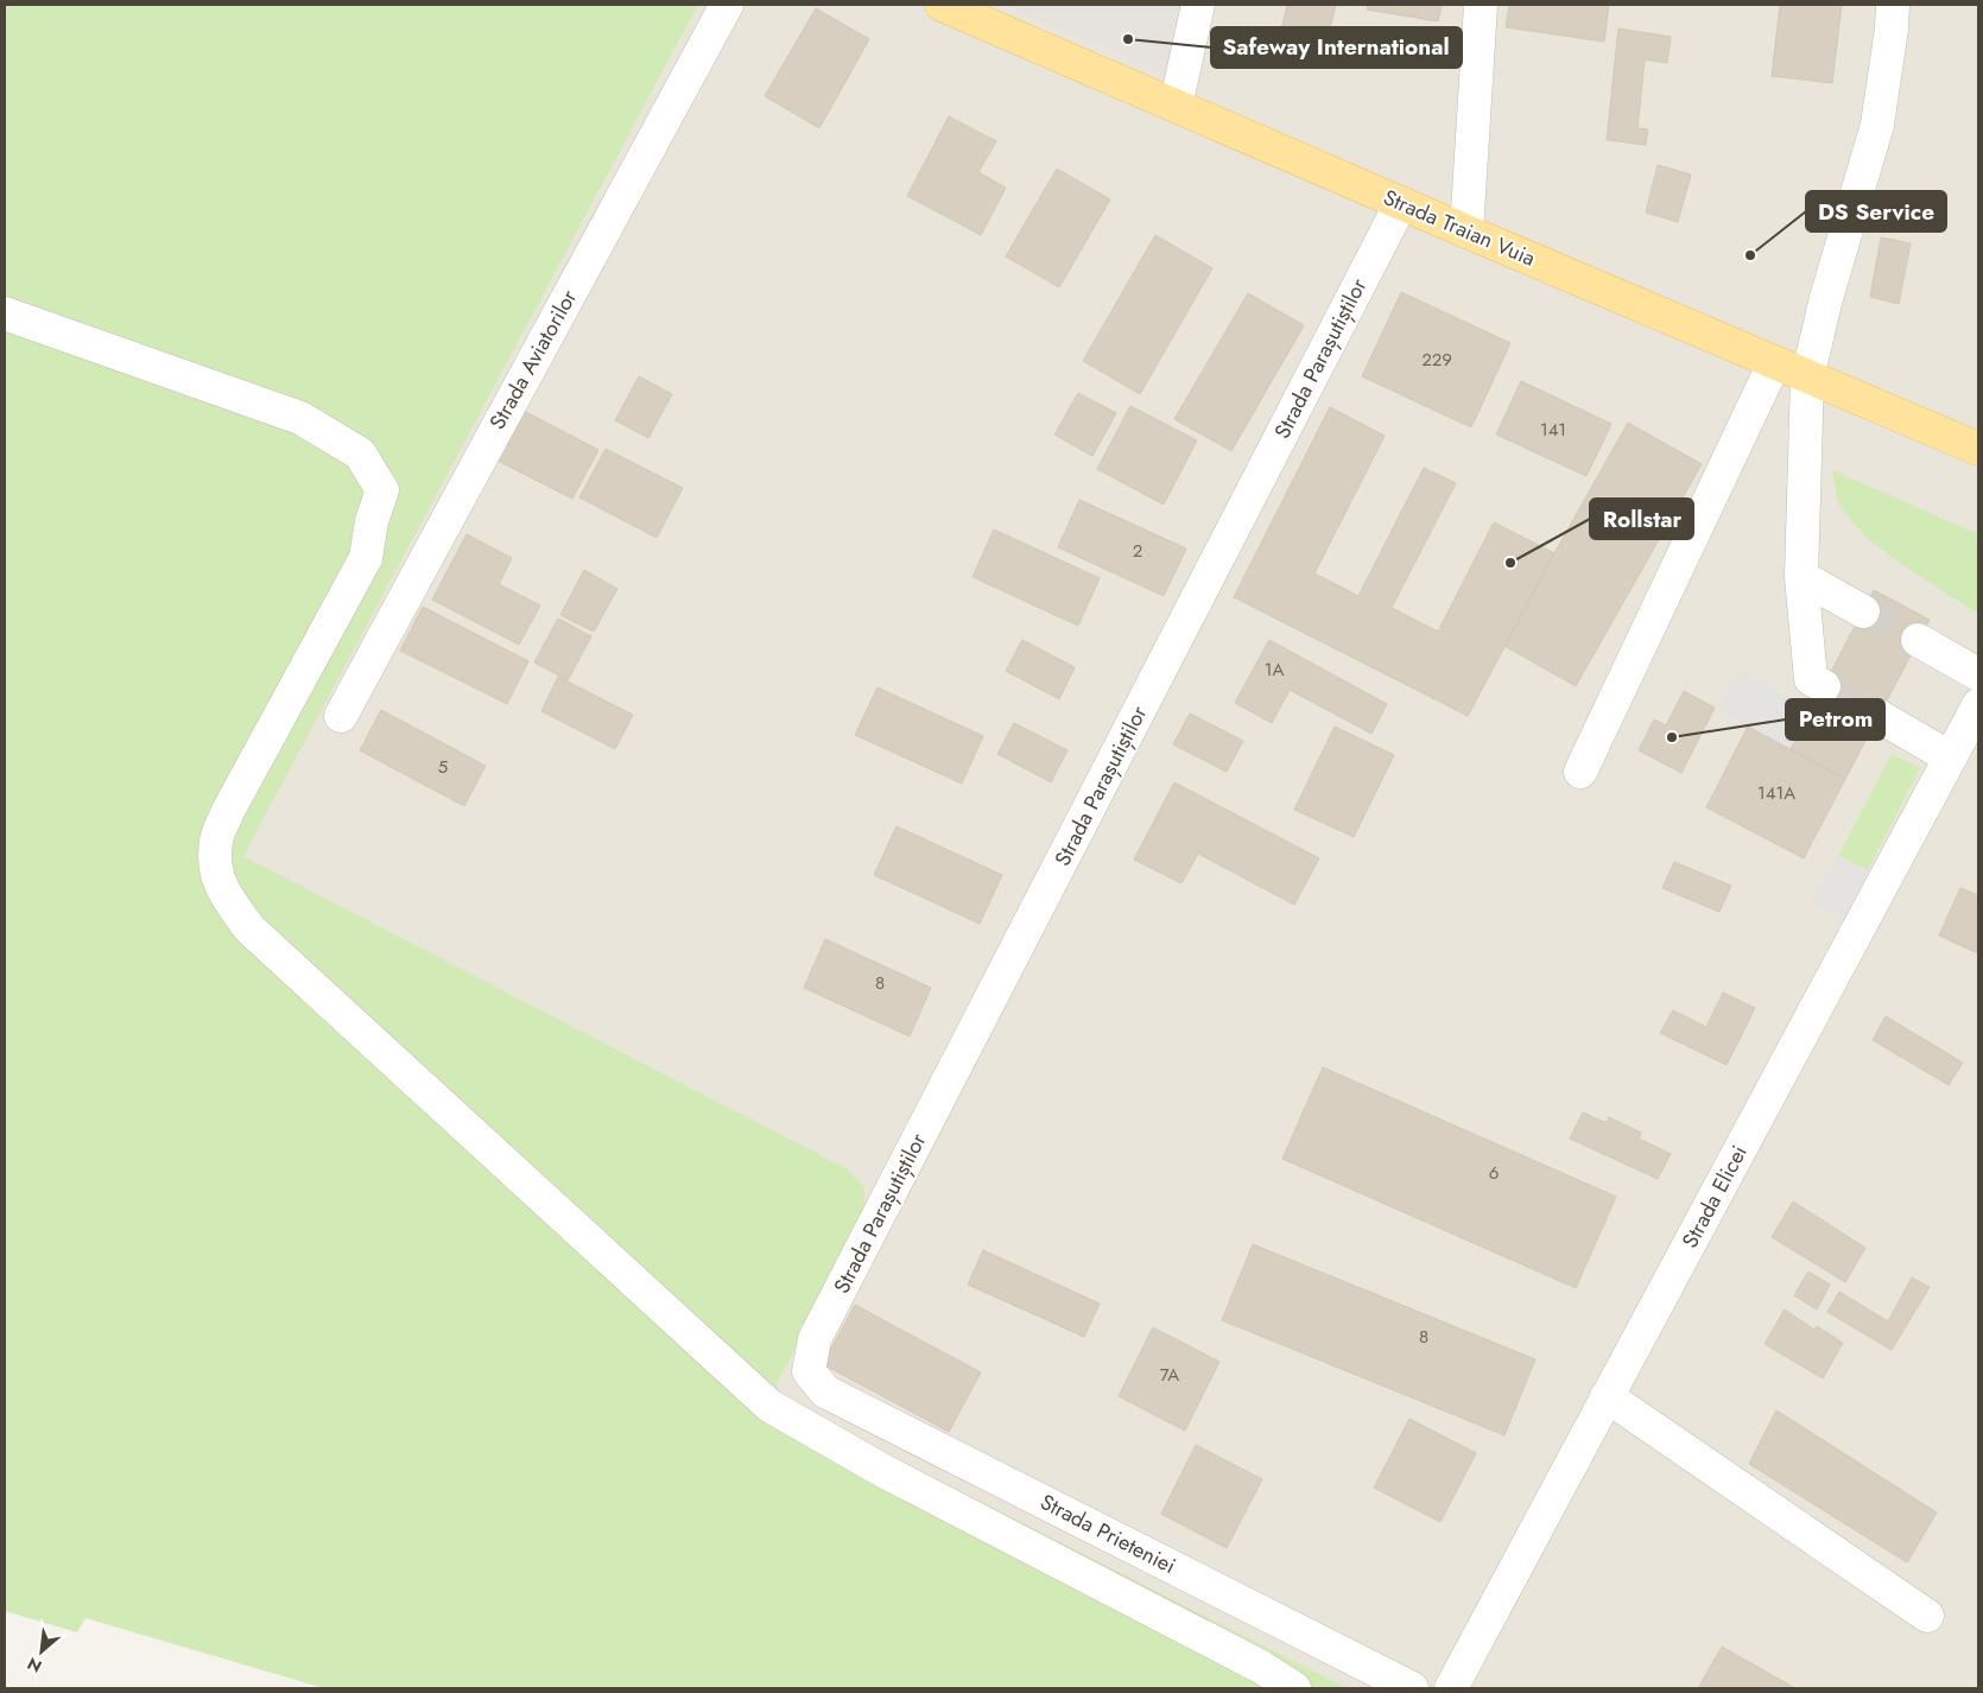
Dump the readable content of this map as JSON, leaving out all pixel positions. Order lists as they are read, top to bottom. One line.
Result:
{"streets":{"main road":["Strada Traian Vuia"],"street":["Strada Parașutiștilor","Strada Aviatorilor","Strada Elicei","Strada Prieteniei"]},"crossings":[["Strada Traian Vuia","Strada Parașutiștilor"],["Strada Parașutiștilor","Strada Prieteniei"]],"places":["Safeway International","DS Service","Rollstar","Petrom"],"house_numbers":["229","141","2","1A","5","141A","8","6","8","7A"],"north":"bottom left"}
